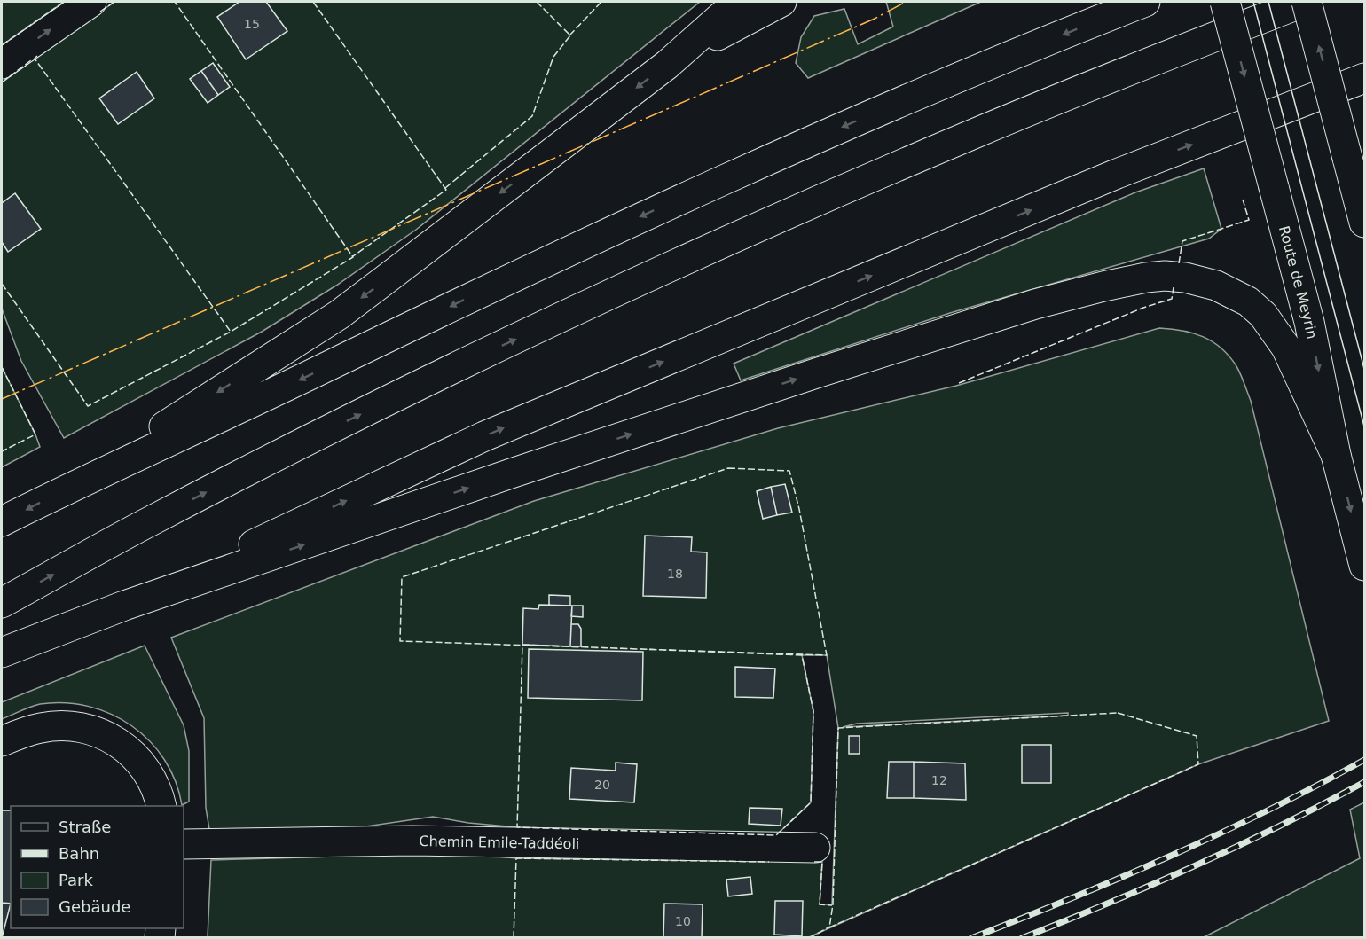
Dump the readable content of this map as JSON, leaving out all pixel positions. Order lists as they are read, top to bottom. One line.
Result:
{"streets":{"main road":["Route de Meyrin","Chemin Emile-Taddéoli"]},"house_numbers":["15","18","12","20","10"],"legend":["Straße","Bahn","Park","Gebäude"]}
